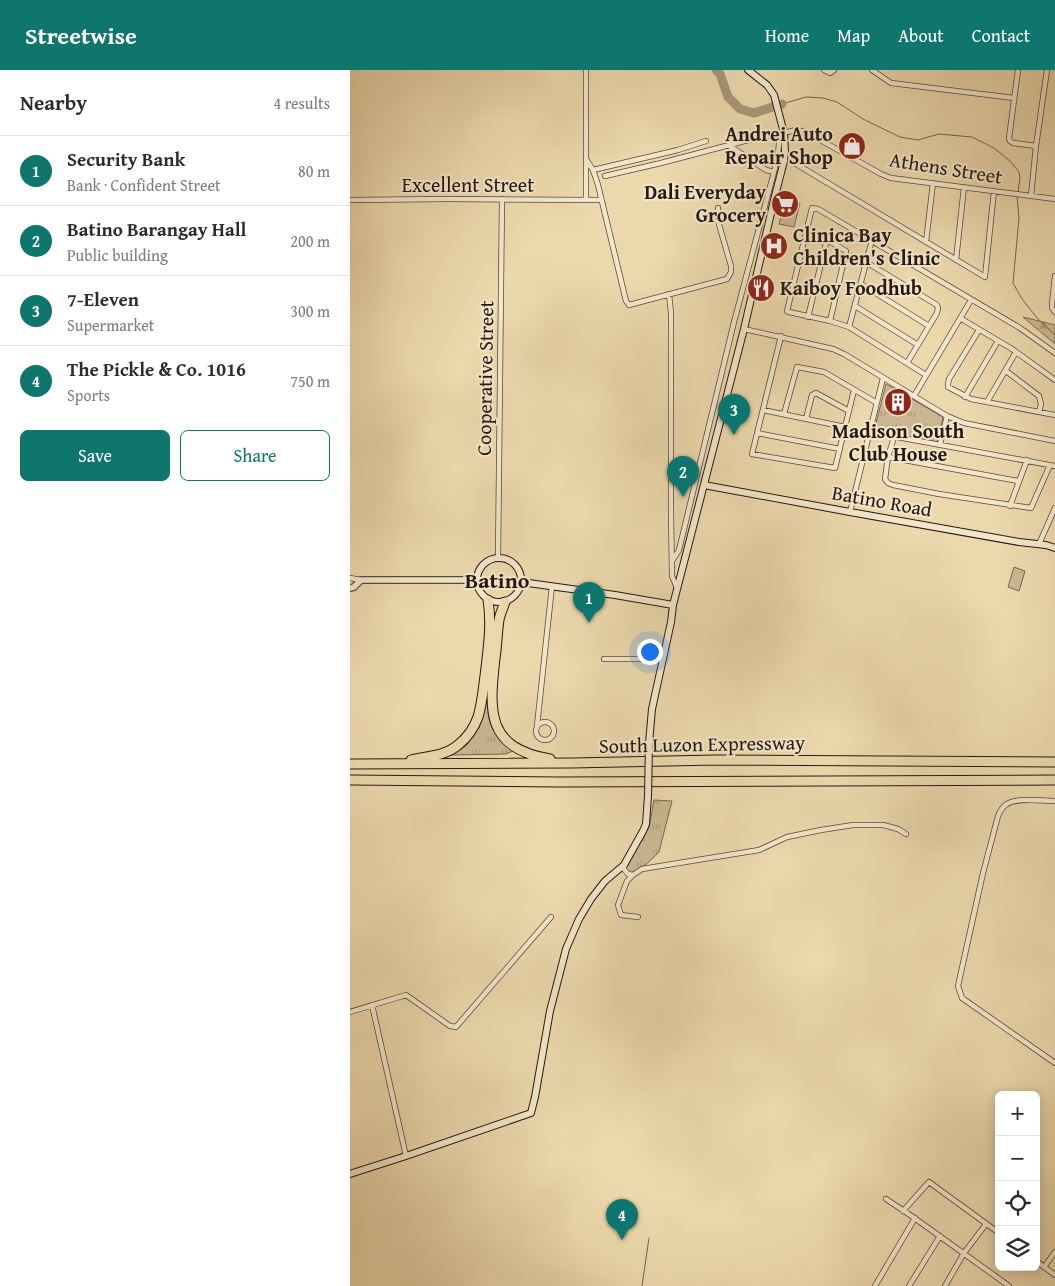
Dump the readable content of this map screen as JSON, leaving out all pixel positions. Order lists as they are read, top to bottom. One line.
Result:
{"streets":{"highway":["South Luzon Expressway"],"main road":["Batino Road"],"street":["Athens Street","Excellent Street","Cooperative Street"]},"crossings":[["Excellent Street","Cooperative Street"]],"districts":["Batino"],"places":{"shop":["Andrei Auto Repair Shop"],"supermarket":["Dali Everyday Grocery"],"hospital":["Clinica Bay Children's Clinic"],"restaurant":["Kaiboy Foodhub"],"building":["Madison South Club House"]},"page":{"header":"Streetwise","nav":["Home","Map","About","Contact"],"heading":["Nearby","4 results"],"list":[{"mark":"1","name":"Security Bank","note":"Bank · Confident Street","value":"80 m"},{"mark":"2","name":"Batino Barangay Hall","note":"Public building","value":"200 m"},{"mark":"3","name":"7-Eleven","note":"Supermarket","value":"300 m"},{"mark":"4","name":"The Pickle & Co. 1016","note":"Sports","value":"750 m"}],"pins":["3","2","1","4"],"buttons":["Save","Share"],"map_buttons":["+","−"]}}
